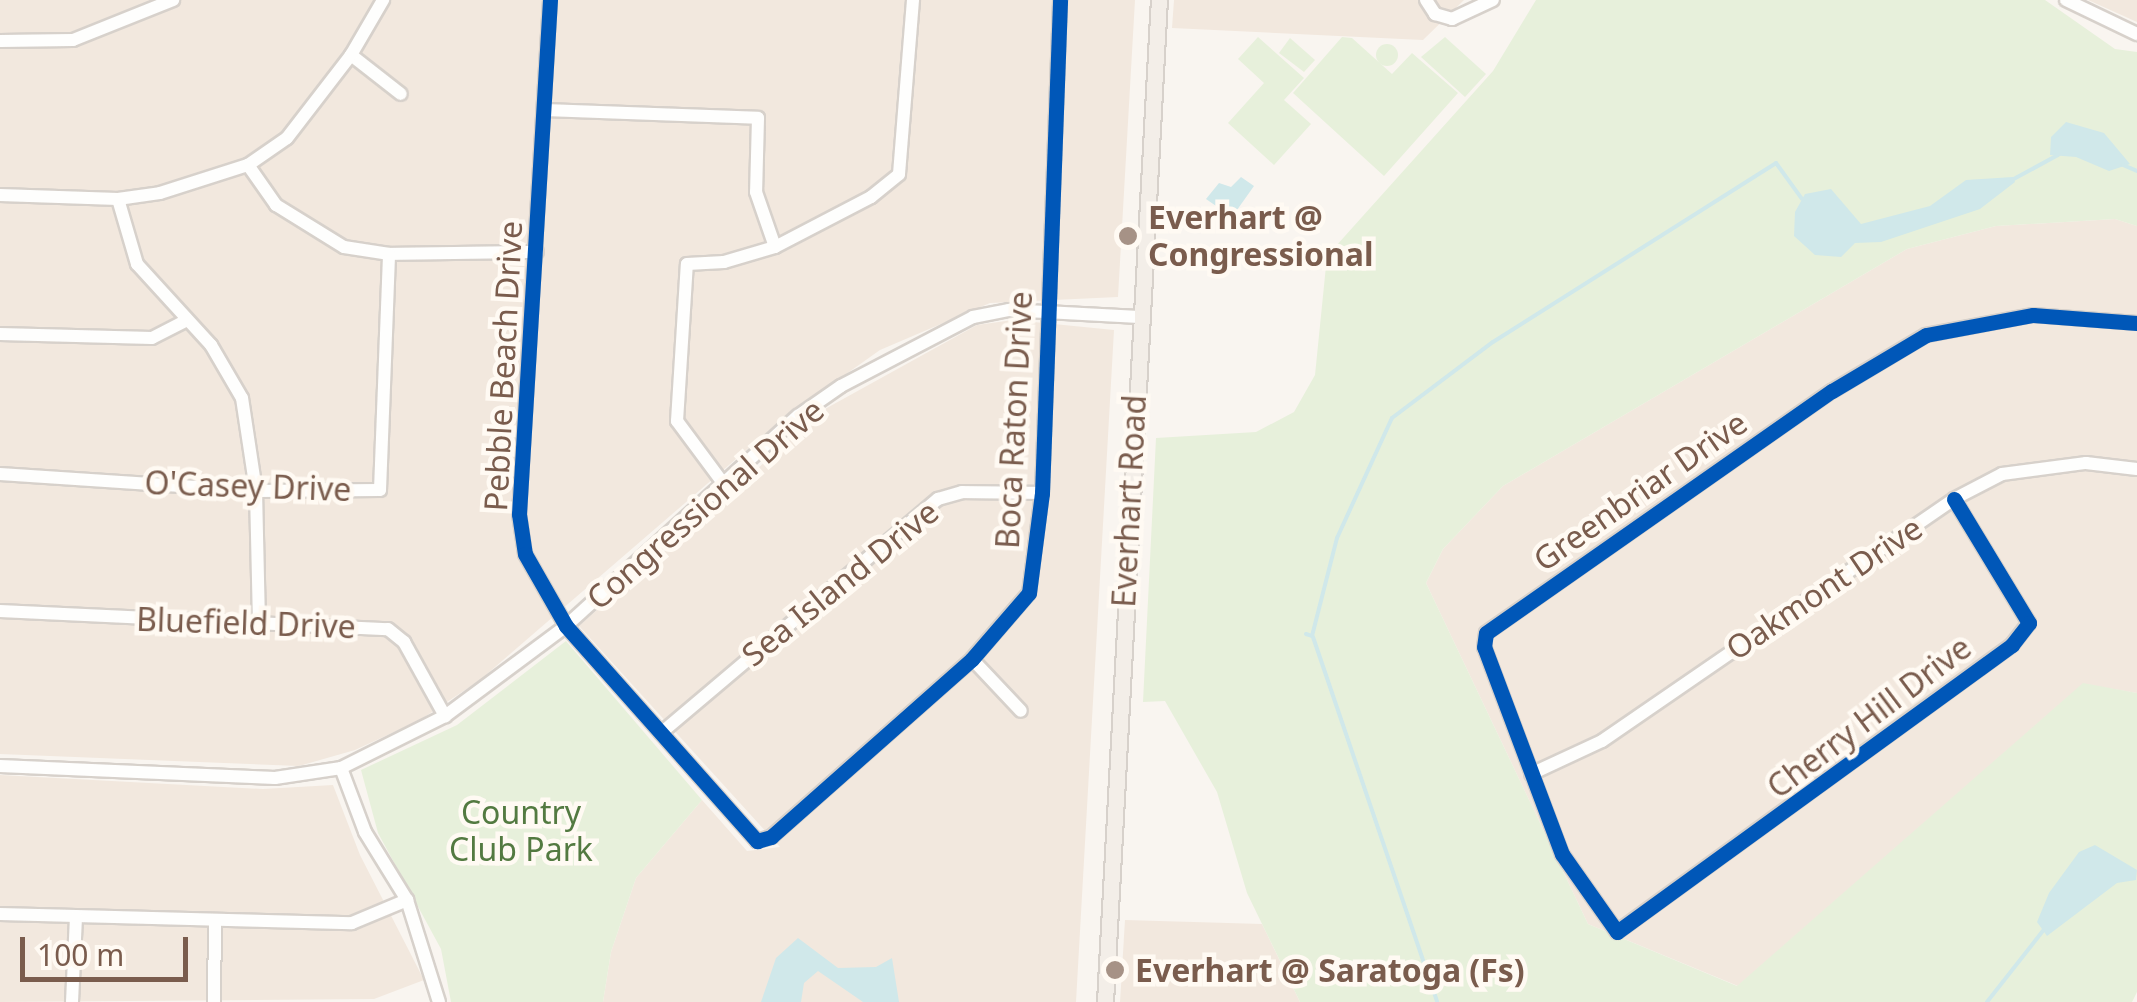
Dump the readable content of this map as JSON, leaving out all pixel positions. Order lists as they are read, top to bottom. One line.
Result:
{"streets":{"main road":["Everhart Road"],"street":["Pebble Beach Drive","Boca Raton Drive","O'Casey Drive","Greenbriar Drive","Congressional Drive","Sea Island Drive","Oakmont Drive","Bluefield Drive","Cherry Hill Drive"]},"crossings":[["Pebble Beach Drive","Boca Raton Drive"],["Pebble Beach Drive","Congressional Drive"],["Pebble Beach Drive","Sea Island Drive"],["Boca Raton Drive","Congressional Drive"],["Boca Raton Drive","Sea Island Drive"],["Greenbriar Drive","Oakmont Drive"],["Greenbriar Drive","Cherry Hill Drive"],["Everhart Road","Congressional Drive"],["Congressional Drive","Bluefield Drive"],["Oakmont Drive","Cherry Hill Drive"]],"parks":["Country Club Park"],"places":["Everhart @ Congressional","Everhart @ Saratoga (Fs)"],"scale_bar":"100 m"}
